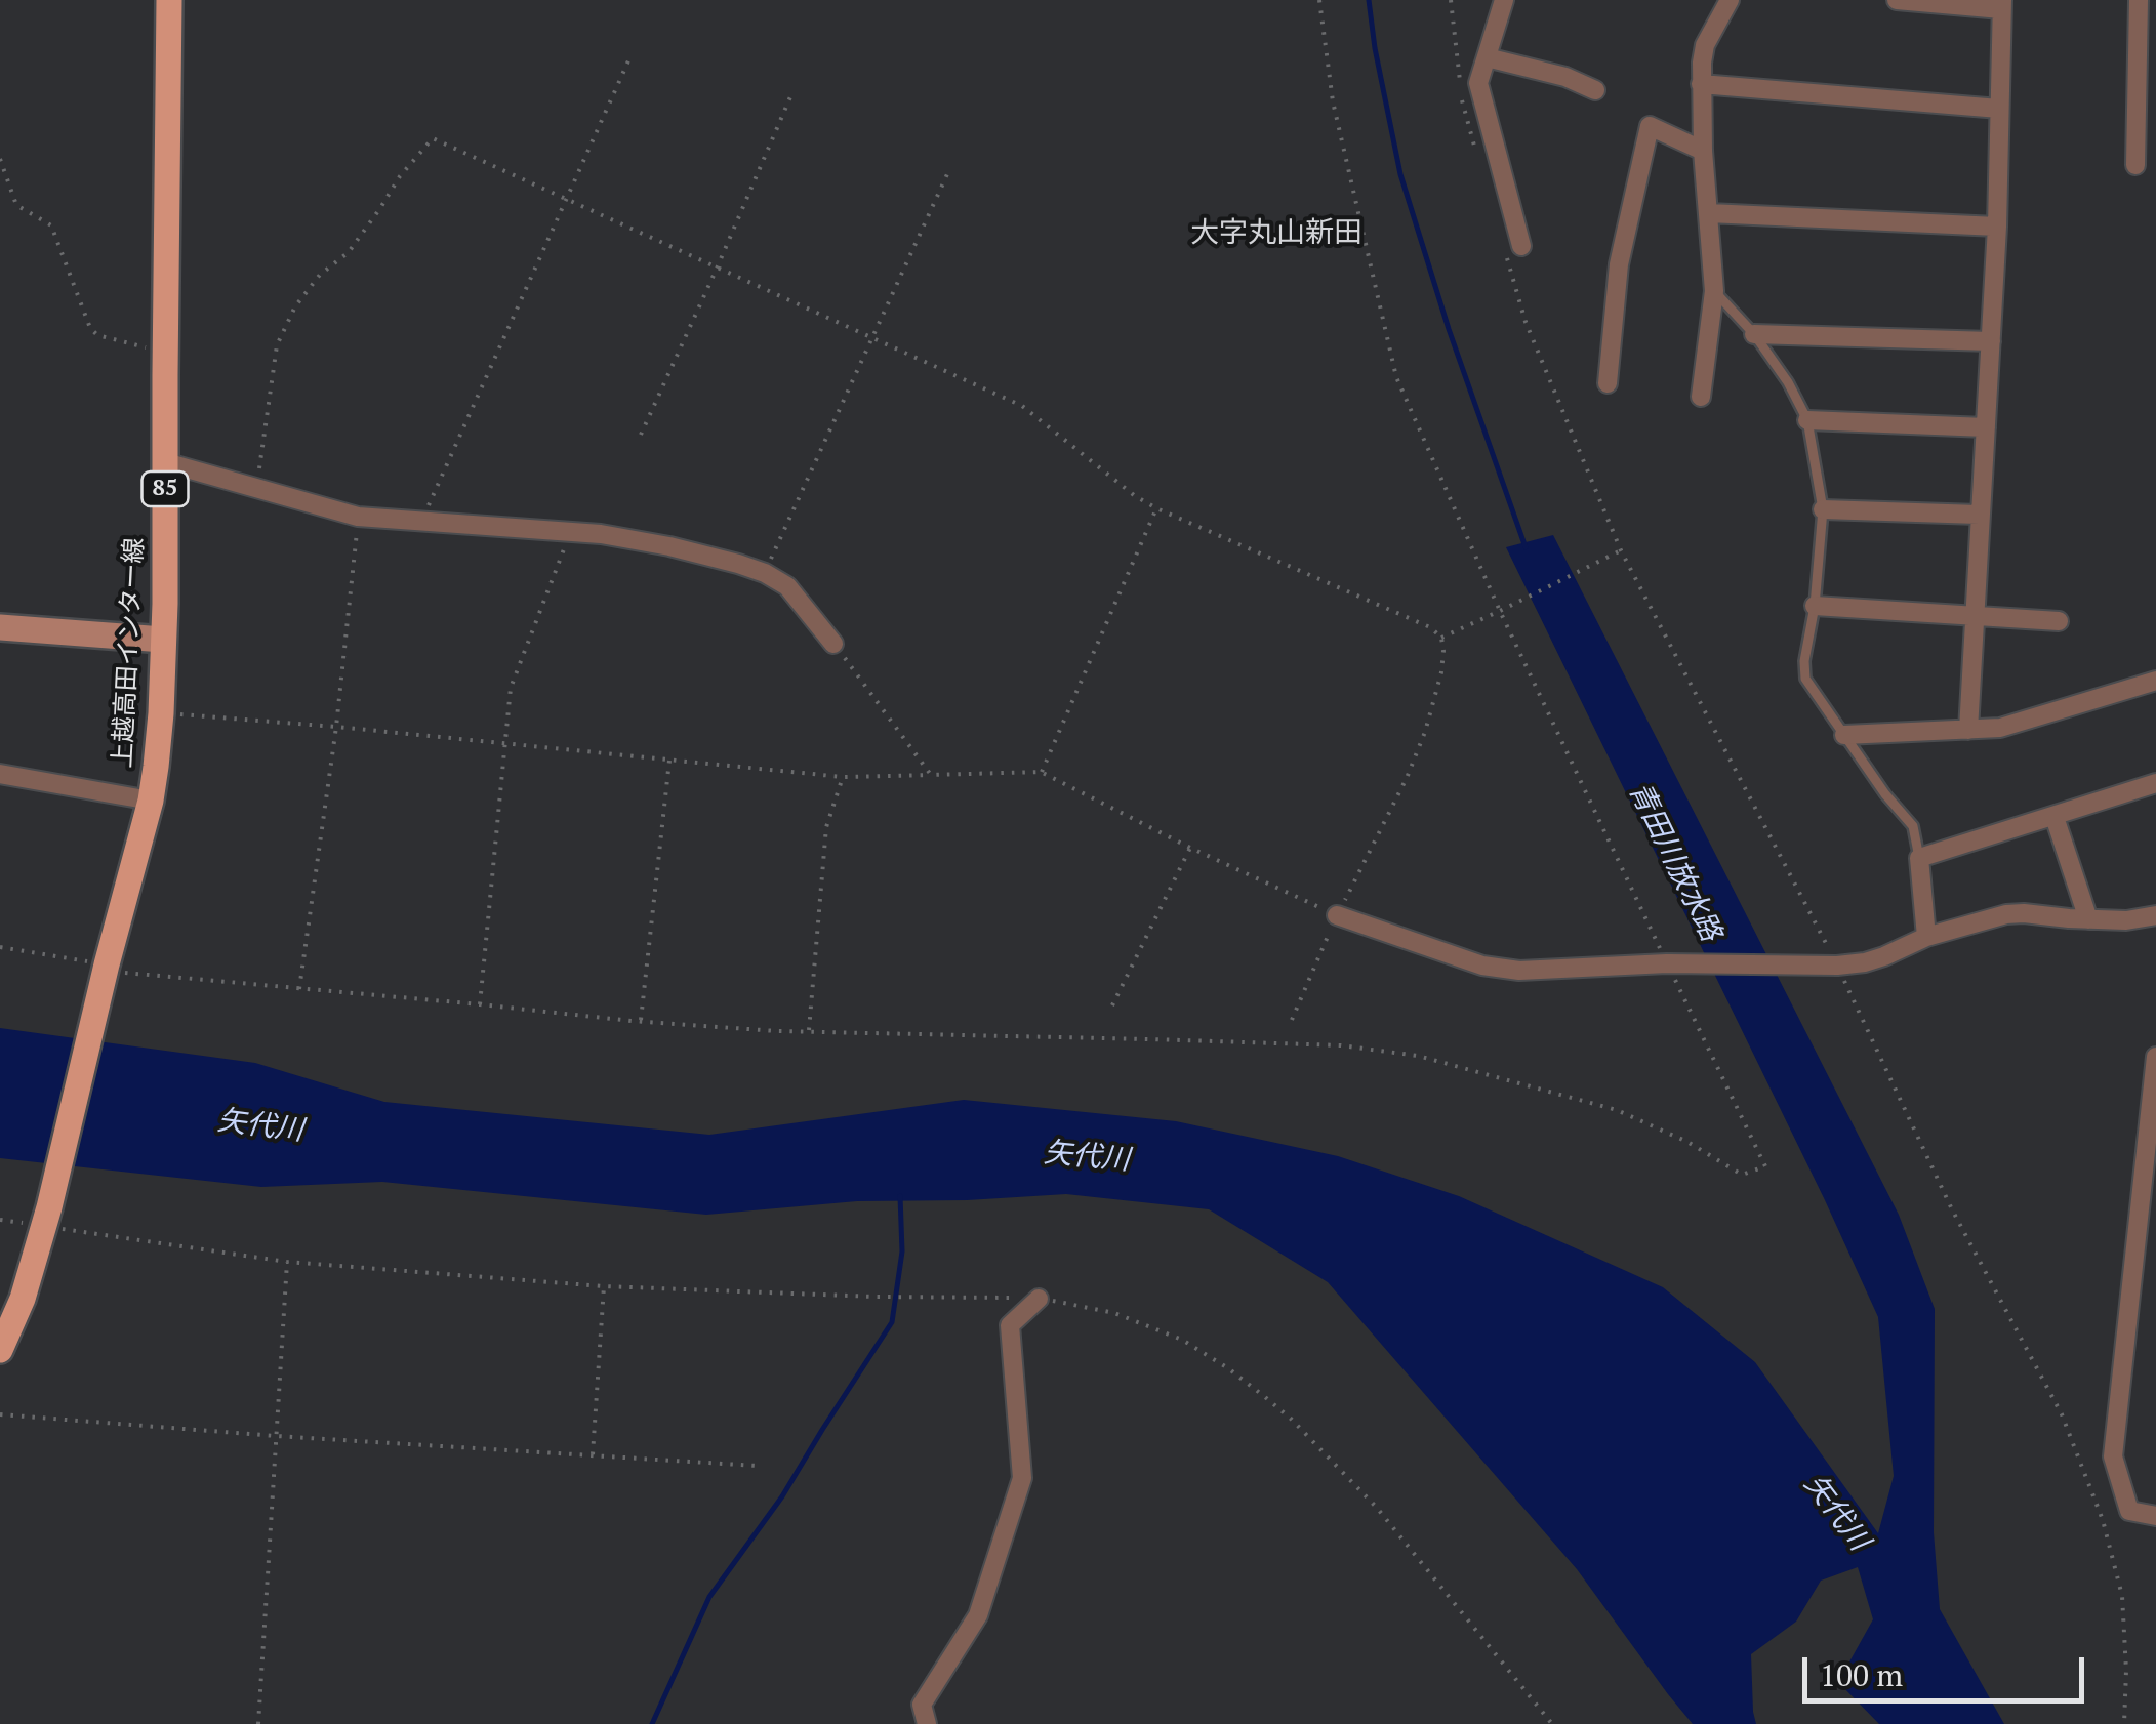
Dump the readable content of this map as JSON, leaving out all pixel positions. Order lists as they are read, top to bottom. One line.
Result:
{"streets":{"main road":["85","上越高田インター線"]},"districts":["大字丸山新田"],"water":["青田川放水路","矢代川"],"scale_bar":"100 m"}
